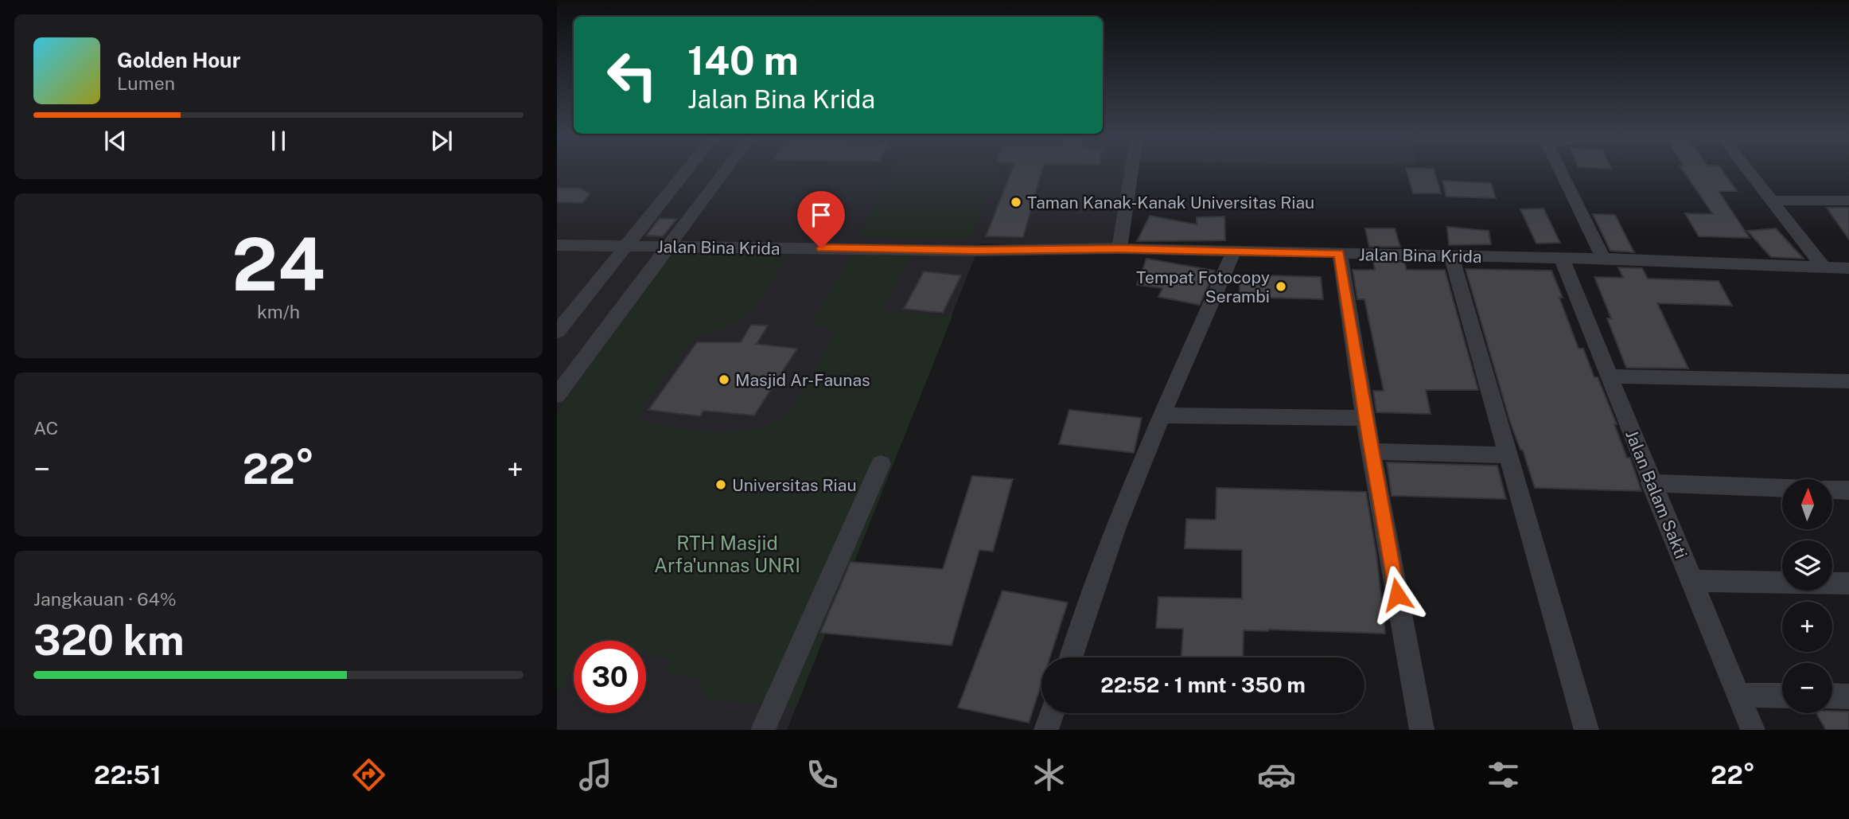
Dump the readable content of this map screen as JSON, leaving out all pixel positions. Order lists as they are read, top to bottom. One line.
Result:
{"streets":{"street":["Jalan Bina Krida","Jalan Balam Sakti"]},"crossings":[["Jalan Bina Krida","Jalan Balam Sakti"]],"parks":["RTH Masjid Arfa'unnas UNRI"],"places":["Taman Kanak-Kanak Universitas Riau","Tempat Fotocopy Serambi","Masjid Ar-Faunas","Universitas Riau"],"north":"top","page":{"turn":["140 m","Jalan Bina Krida"],"song":["Golden Hour","Lumen"],"tile":[["24","km/h"],"AC",["Jangkauan · 64%","320 km"]],"heat":["−","22°","+"],"map_buttons":["+","−"],"limit":"30","trip":"22:52 · 1 mnt · 350 m","tabs":["22:51","22°"]}}
